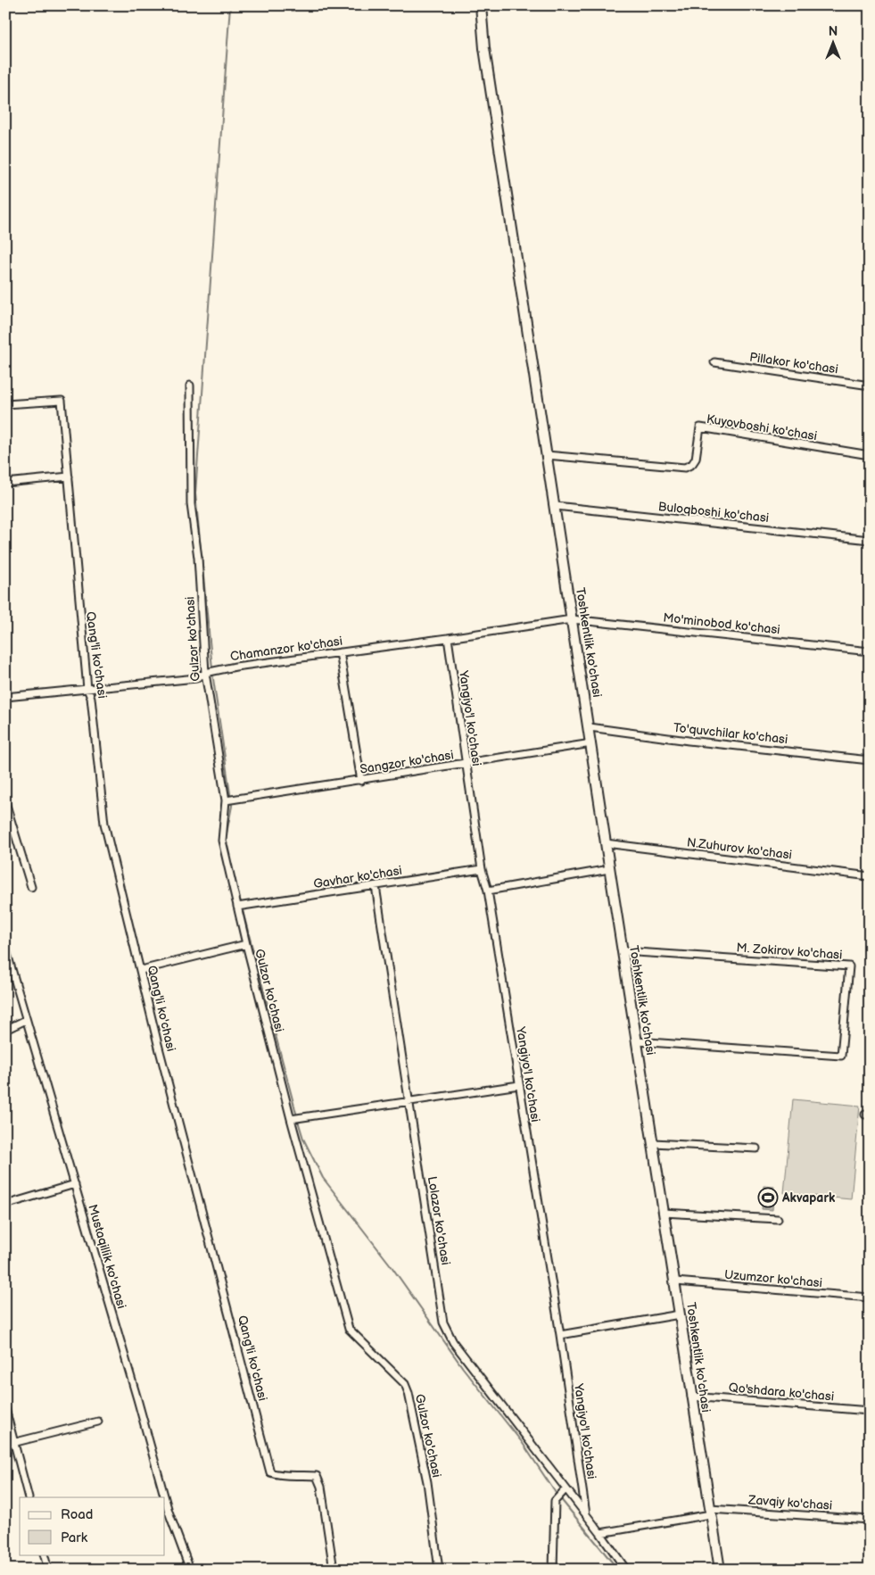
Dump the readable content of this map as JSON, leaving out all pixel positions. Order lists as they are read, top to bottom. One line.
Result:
{"streets":{"main road":["Toshkentlik ko'chasi"],"street":["Pillakor ko'chasi","Kuyovboshi ko'chasi","Buloqboshi ko'chasi","Mo'minobod ko'chasi","Gulzor ko'chasi","Chamanzor ko'chasi","Qang'li ko'chasi","Yangiyo'l ko'chasi","To'quvchilar ko'chasi","Sangzor ko'chasi","N.Zuhurov ko'chasi","Gavhar ko'chasi","M. Zokirov ko'chasi","Lolazor ko'chasi","Mustaqillik ko'chasi","Uzumzor ko'chasi","Qo'shdara ko'chasi","Zavqiy ko'chasi"]},"crossings":[["Kuyovboshi ko'chasi","Toshkentlik ko'chasi"],["Buloqboshi ko'chasi","Toshkentlik ko'chasi"],["Mo'minobod ko'chasi","Toshkentlik ko'chasi"],["Mo'minobod ko'chasi","Chamanzor ko'chasi"],["Gulzor ko'chasi","Chamanzor ko'chasi"],["Gulzor ko'chasi","Sangzor ko'chasi"],["Gulzor ko'chasi","Gavhar ko'chasi"],["Toshkentlik ko'chasi","Chamanzor ko'chasi"],["Toshkentlik ko'chasi","To'quvchilar ko'chasi"],["Toshkentlik ko'chasi","Sangzor ko'chasi"],["Toshkentlik ko'chasi","N.Zuhurov ko'chasi"],["Toshkentlik ko'chasi","M. Zokirov ko'chasi"],["Toshkentlik ko'chasi","Uzumzor ko'chasi"],["Toshkentlik ko'chasi","Qo'shdara ko'chasi"],["Toshkentlik ko'chasi","Zavqiy ko'chasi"],["Chamanzor ko'chasi","Qang'li ko'chasi"],["Chamanzor ko'chasi","Yangiyo'l ko'chasi"],["Yangiyo'l ko'chasi","Sangzor ko'chasi"],["Yangiyo'l ko'chasi","Gavhar ko'chasi"],["Yangiyo'l ko'chasi","Lolazor ko'chasi"],["Gavhar ko'chasi","Lolazor ko'chasi"],["Lolazor ko'chasi","Zavqiy ko'chasi"]],"places":{"sports":["Akvapark"]},"legend":["Road","Park"],"north":"top"}
